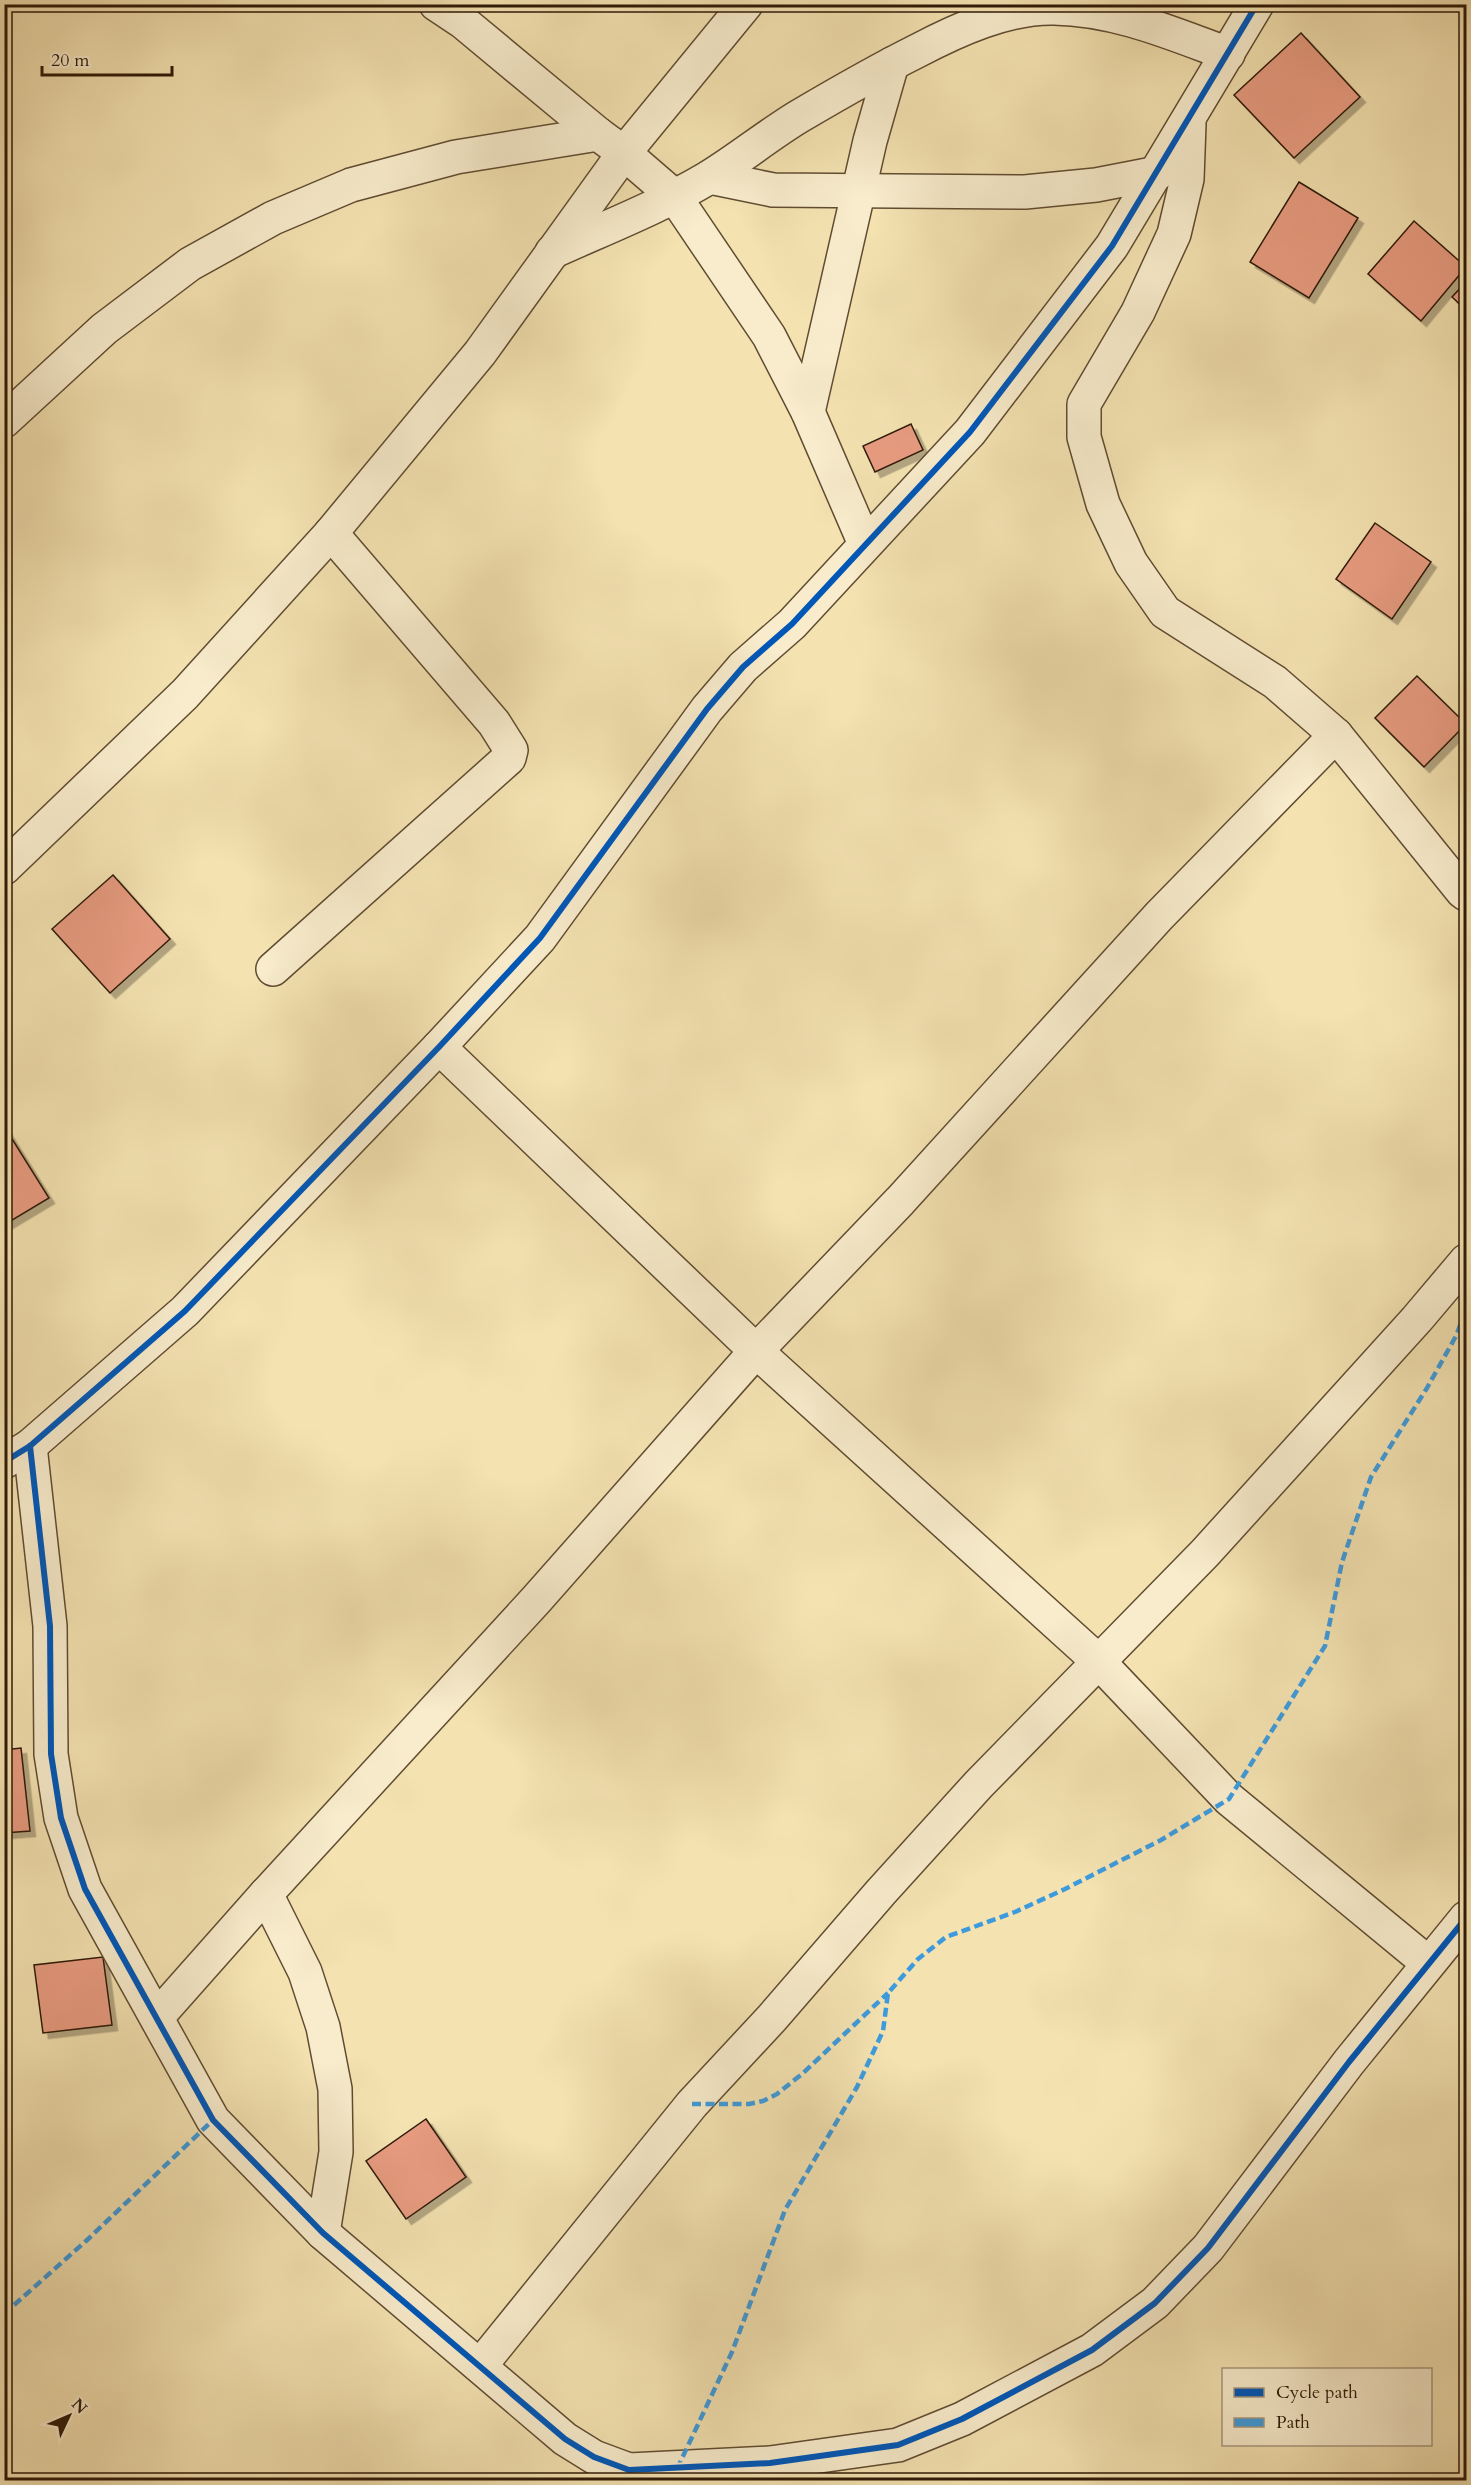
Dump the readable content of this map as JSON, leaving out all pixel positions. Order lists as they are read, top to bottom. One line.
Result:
{"legend":["Cycle path","Path"],"scale_bar":"20 m","north":"top right"}
